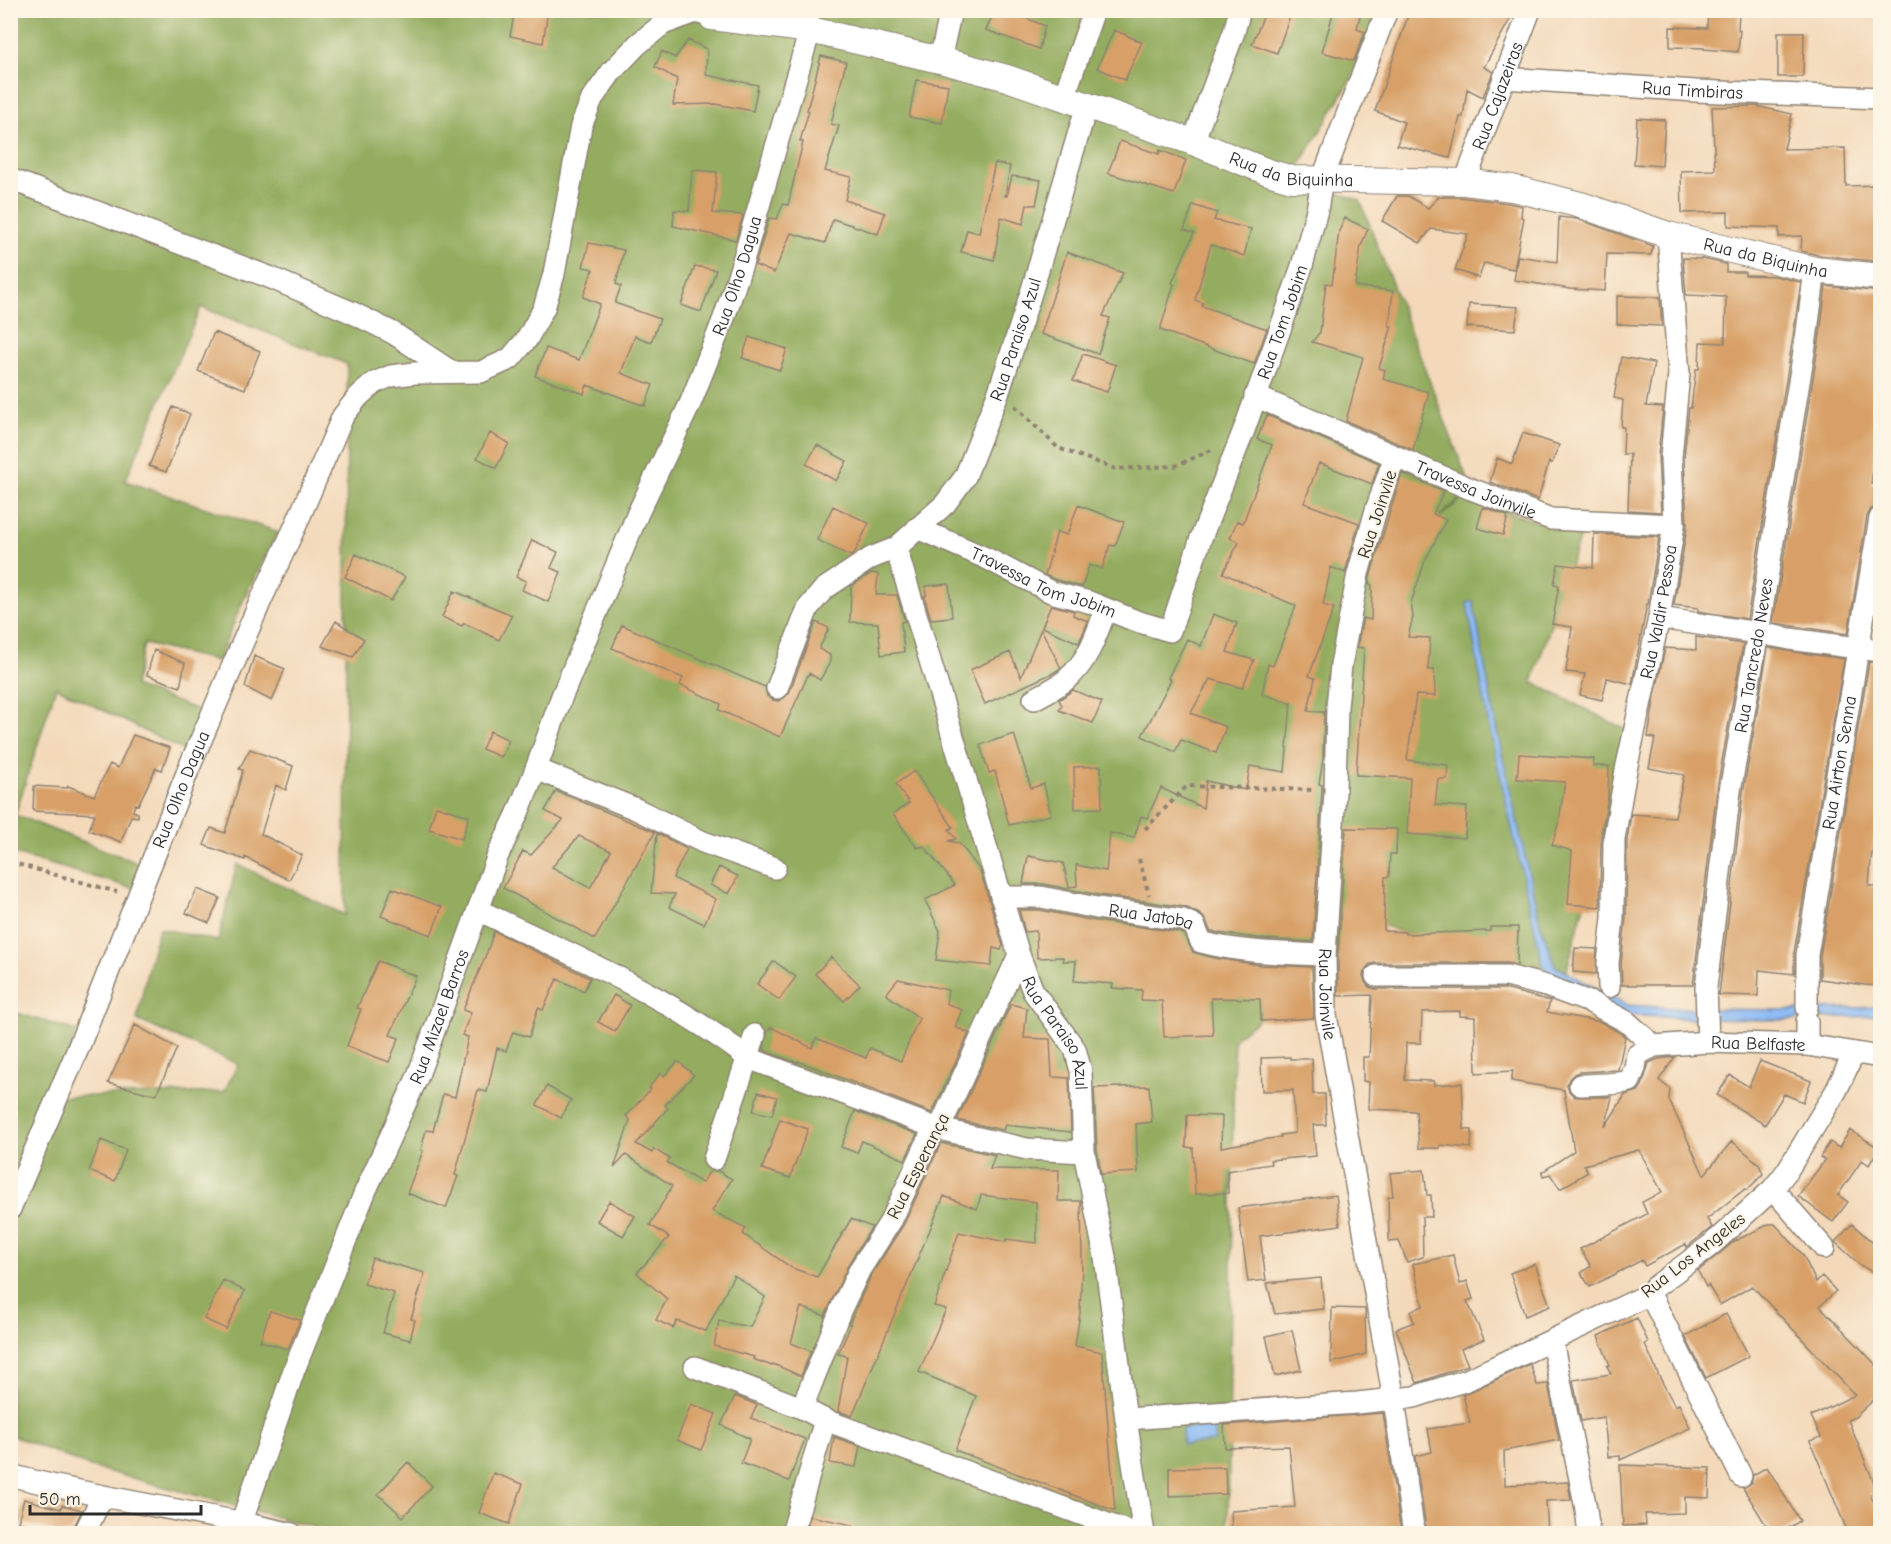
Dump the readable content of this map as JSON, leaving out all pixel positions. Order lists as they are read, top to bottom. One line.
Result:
{"streets":{"street":["Rua Timbiras","Rua Cajazeiras","Rua da Biquinha","Rua Olho Dagua","Rua Tom Jobim","Rua Paraiso Azul","Travessa Joinvile","Rua Joinvile","Travessa Tom Jobim","Rua Valdir Pessoa","Rua Tancredo Neves","Rua Airton Senna","Rua Jatoba","Rua Mizael Barros","Rua Belfaste","Rua Esperança","Rua Los Angeles"]},"crossings":[["Rua Timbiras","Rua Cajazeiras"],["Rua Cajazeiras","Rua da Biquinha"],["Rua da Biquinha","Rua Olho Dagua"],["Rua da Biquinha","Rua Tom Jobim"],["Rua da Biquinha","Rua Paraiso Azul"],["Rua da Biquinha","Rua Valdir Pessoa"],["Rua da Biquinha","Rua Tancredo Neves"],["Rua Olho Dagua","Rua Mizael Barros"],["Rua Tom Jobim","Travessa Joinvile"],["Rua Tom Jobim","Travessa Tom Jobim"],["Rua Paraiso Azul","Travessa Tom Jobim"],["Rua Paraiso Azul","Rua Jatoba"],["Rua Paraiso Azul","Rua Esperança"],["Rua Paraiso Azul","Rua Los Angeles"],["Travessa Joinvile","Rua Joinvile"],["Travessa Joinvile","Rua Valdir Pessoa"],["Rua Joinvile","Rua Jatoba"],["Rua Joinvile","Rua Los Angeles"],["Rua Tancredo Neves","Rua Belfaste"],["Rua Airton Senna","Rua Belfaste"],["Rua Belfaste","Rua Los Angeles"]],"scale_bar":"50 m"}
